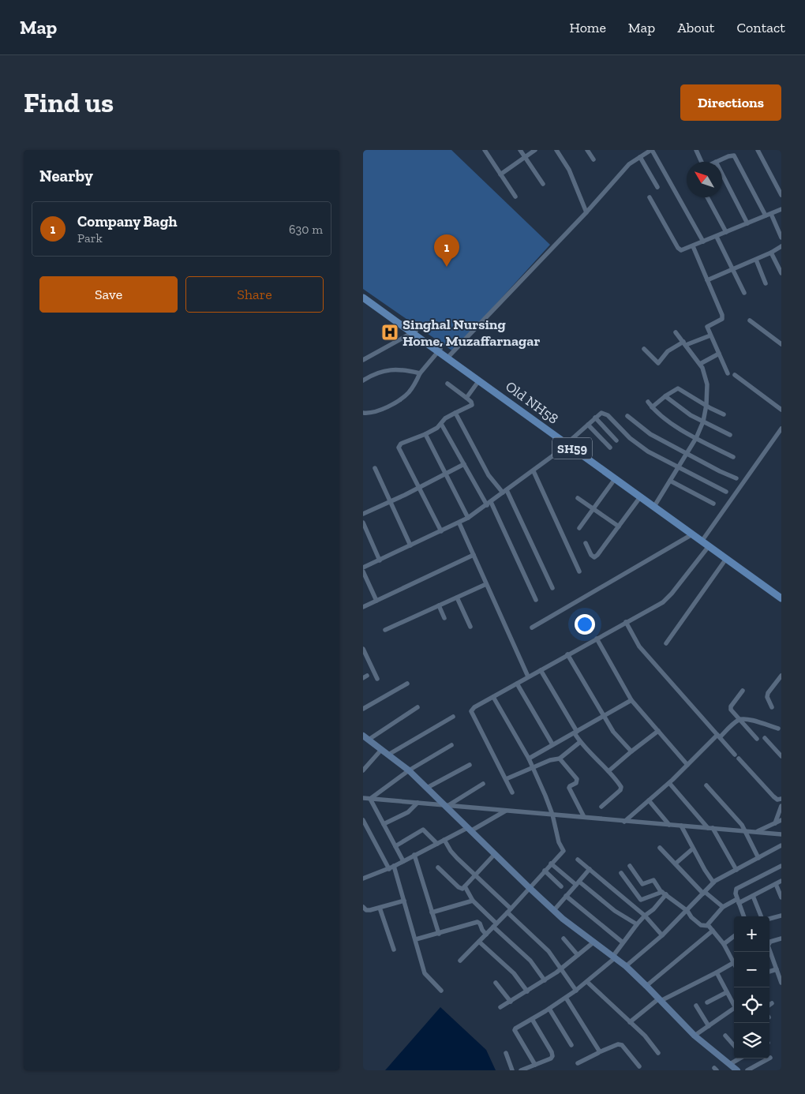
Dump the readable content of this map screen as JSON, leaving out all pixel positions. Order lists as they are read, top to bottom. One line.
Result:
{"streets":{"main road":["Old NH58","SH59"]},"places":{"hospital":["Singhal Nursing Home, Muzaffarnagar"]},"north":"top left","page":{"header":"Map","nav":["Home","Map","About","Contact"],"buttons":["Directions",["Save","Share"]],"title":"Find us","heading":"Nearby","list":[{"mark":"1","name":"Company Bagh","note":"Park","value":"630 m"}],"pins":"1","map_buttons":["+","−"]}}
